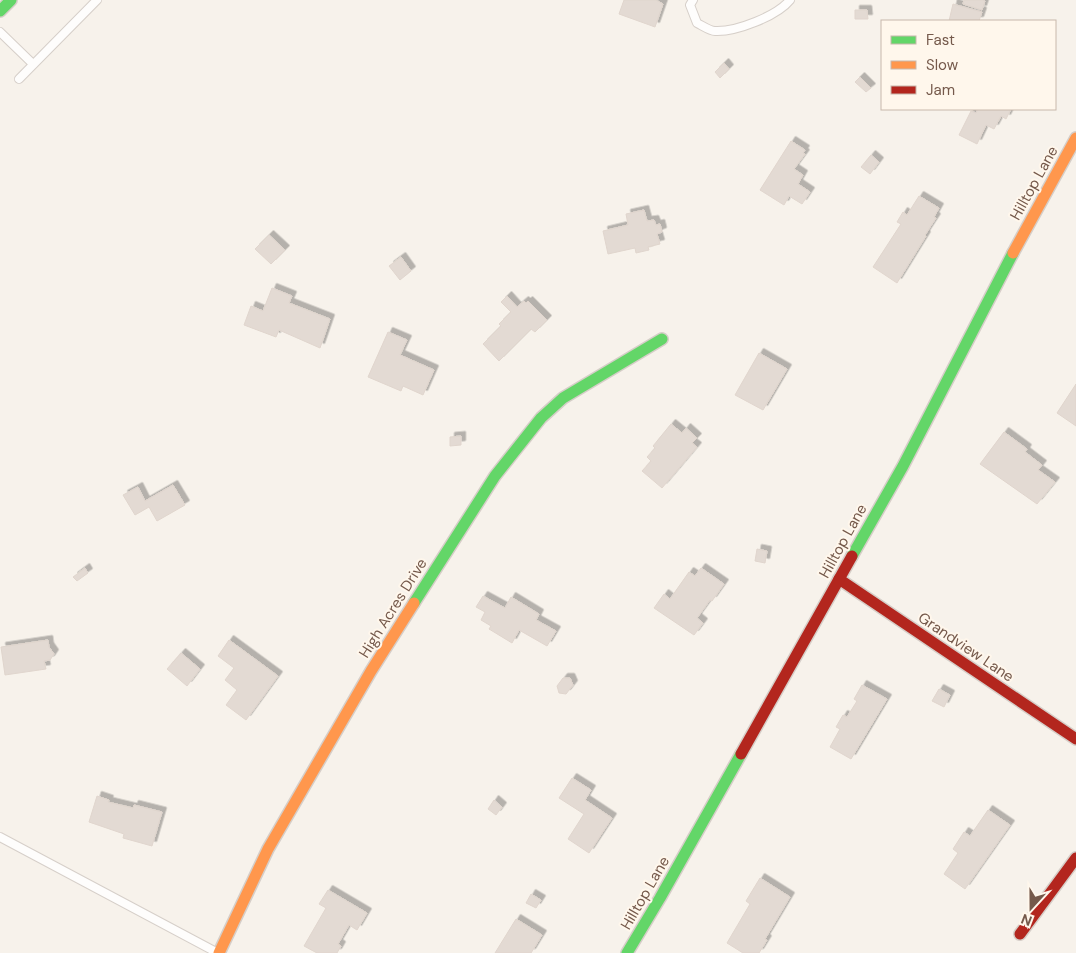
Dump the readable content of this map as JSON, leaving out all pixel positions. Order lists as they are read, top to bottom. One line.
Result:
{"streets":{"street":["Hilltop Lane","High Acres Drive","Grandview Lane"]},"crossings":[["Hilltop Lane","Grandview Lane"]],"legend":["Fast","Slow","Jam"],"north":"bottom"}
